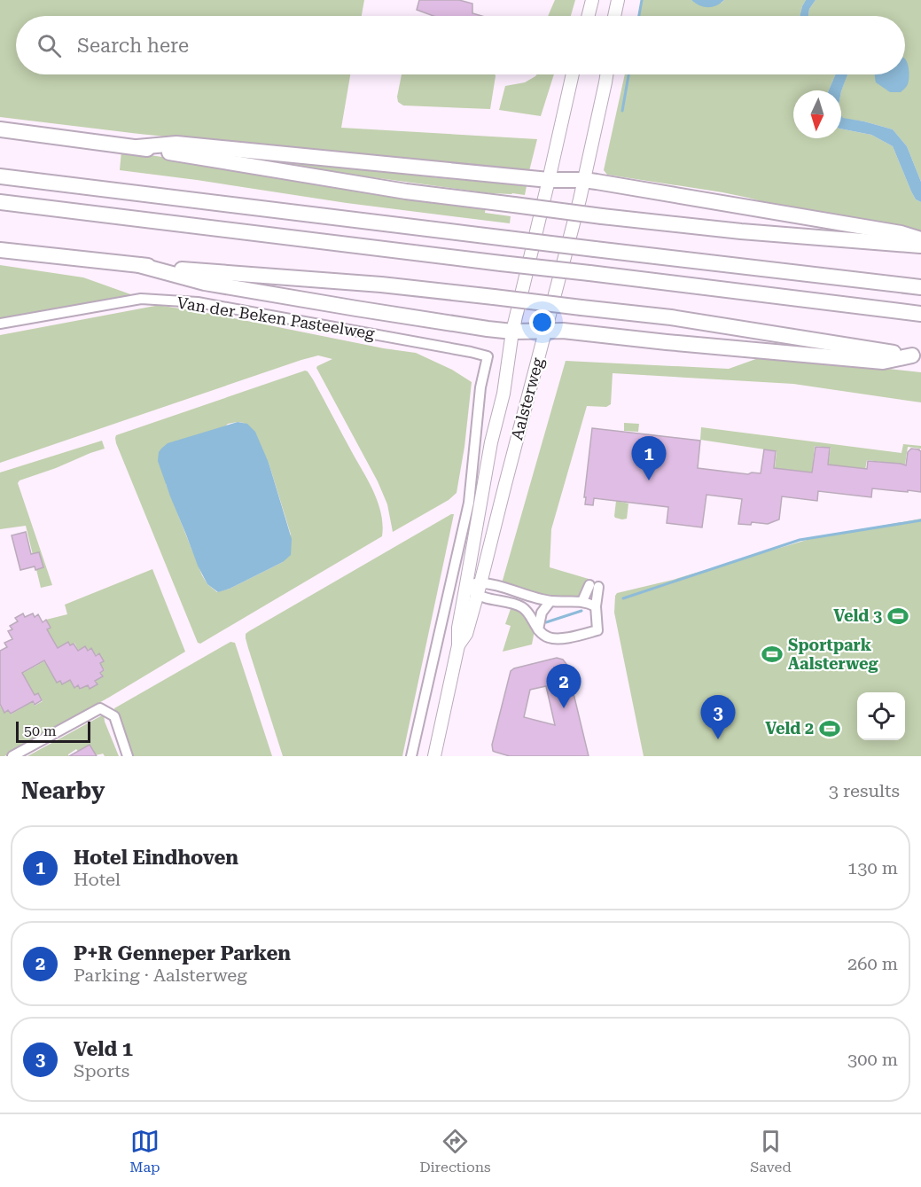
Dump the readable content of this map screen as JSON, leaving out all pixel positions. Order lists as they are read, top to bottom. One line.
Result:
{"streets":{"main road":["Aalsterweg"],"street":["Van der Beken Pasteelweg"]},"crossings":[["Van der Beken Pasteelweg","Aalsterweg"]],"places":{"sports":["Veld 3","Sportpark Aalsterweg","Veld 2"]},"scale_bar":"50 m","north":"bottom","page":{"search":"Search here","pins":["1","2","3"],"scale":"50 m","heading":["Nearby","3 results"],"list":[{"mark":"1","name":"Hotel Eindhoven","note":"Hotel","value":"130 m"},{"mark":"2","name":"P+R Genneper Parken","note":"Parking · Aalsterweg","value":"260 m"},{"mark":"3","name":"Veld 1","note":"Sports","value":"300 m"}],"nav":["Map","Directions","Saved"]}}
